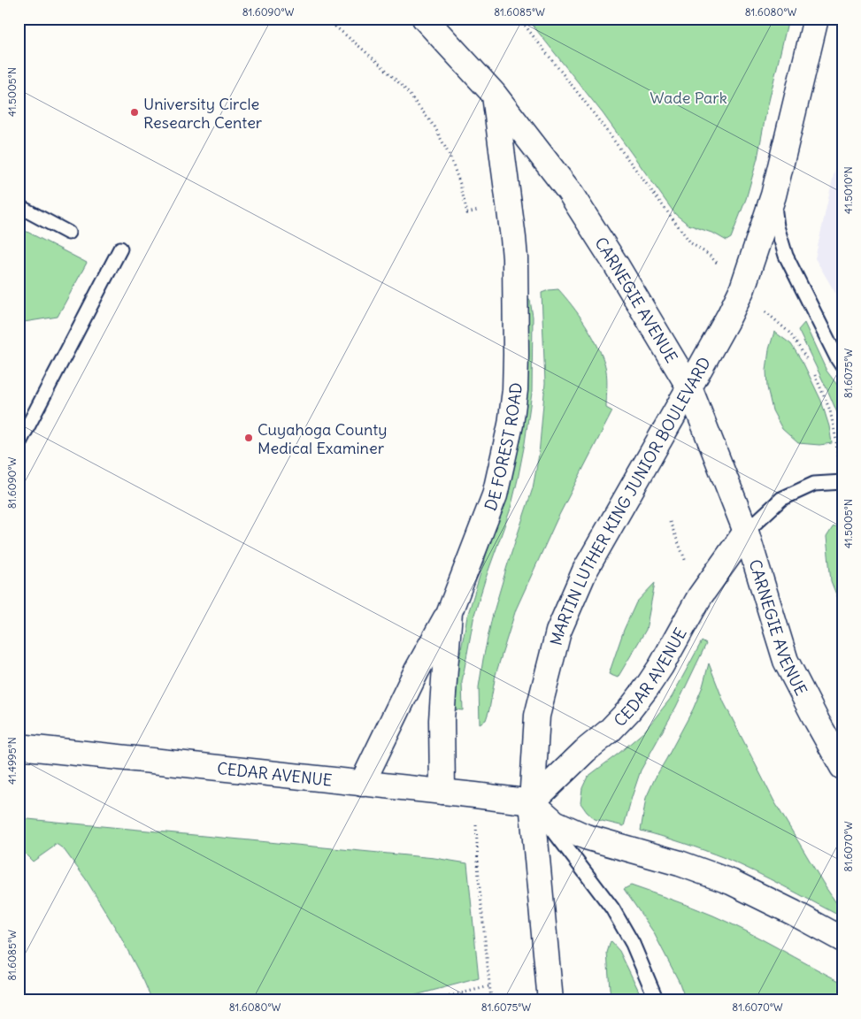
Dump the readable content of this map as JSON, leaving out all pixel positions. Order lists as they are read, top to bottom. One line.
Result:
{"streets":{"street":["CARNEGIE AVENUE","DE FOREST ROAD","MARTIN LUTHER KING JUNIOR BOULEVARD","CEDAR AVENUE"]},"crossings":[["CARNEGIE AVENUE","DE FOREST ROAD"],["CARNEGIE AVENUE","MARTIN LUTHER KING JUNIOR BOULEVARD"],["CARNEGIE AVENUE","CEDAR AVENUE"],["DE FOREST ROAD","CEDAR AVENUE"],["MARTIN LUTHER KING JUNIOR BOULEVARD","CEDAR AVENUE"]],"parks":["Wade Park"],"places":["University Circle Research Center","Cuyahoga County Medical Examiner"],"coordinates":["81.6090°W","81.6085°W","81.6080°W","41.5005°N","41.5010°N","81.6075°W","41.4995°N","81.6070°W"]}
